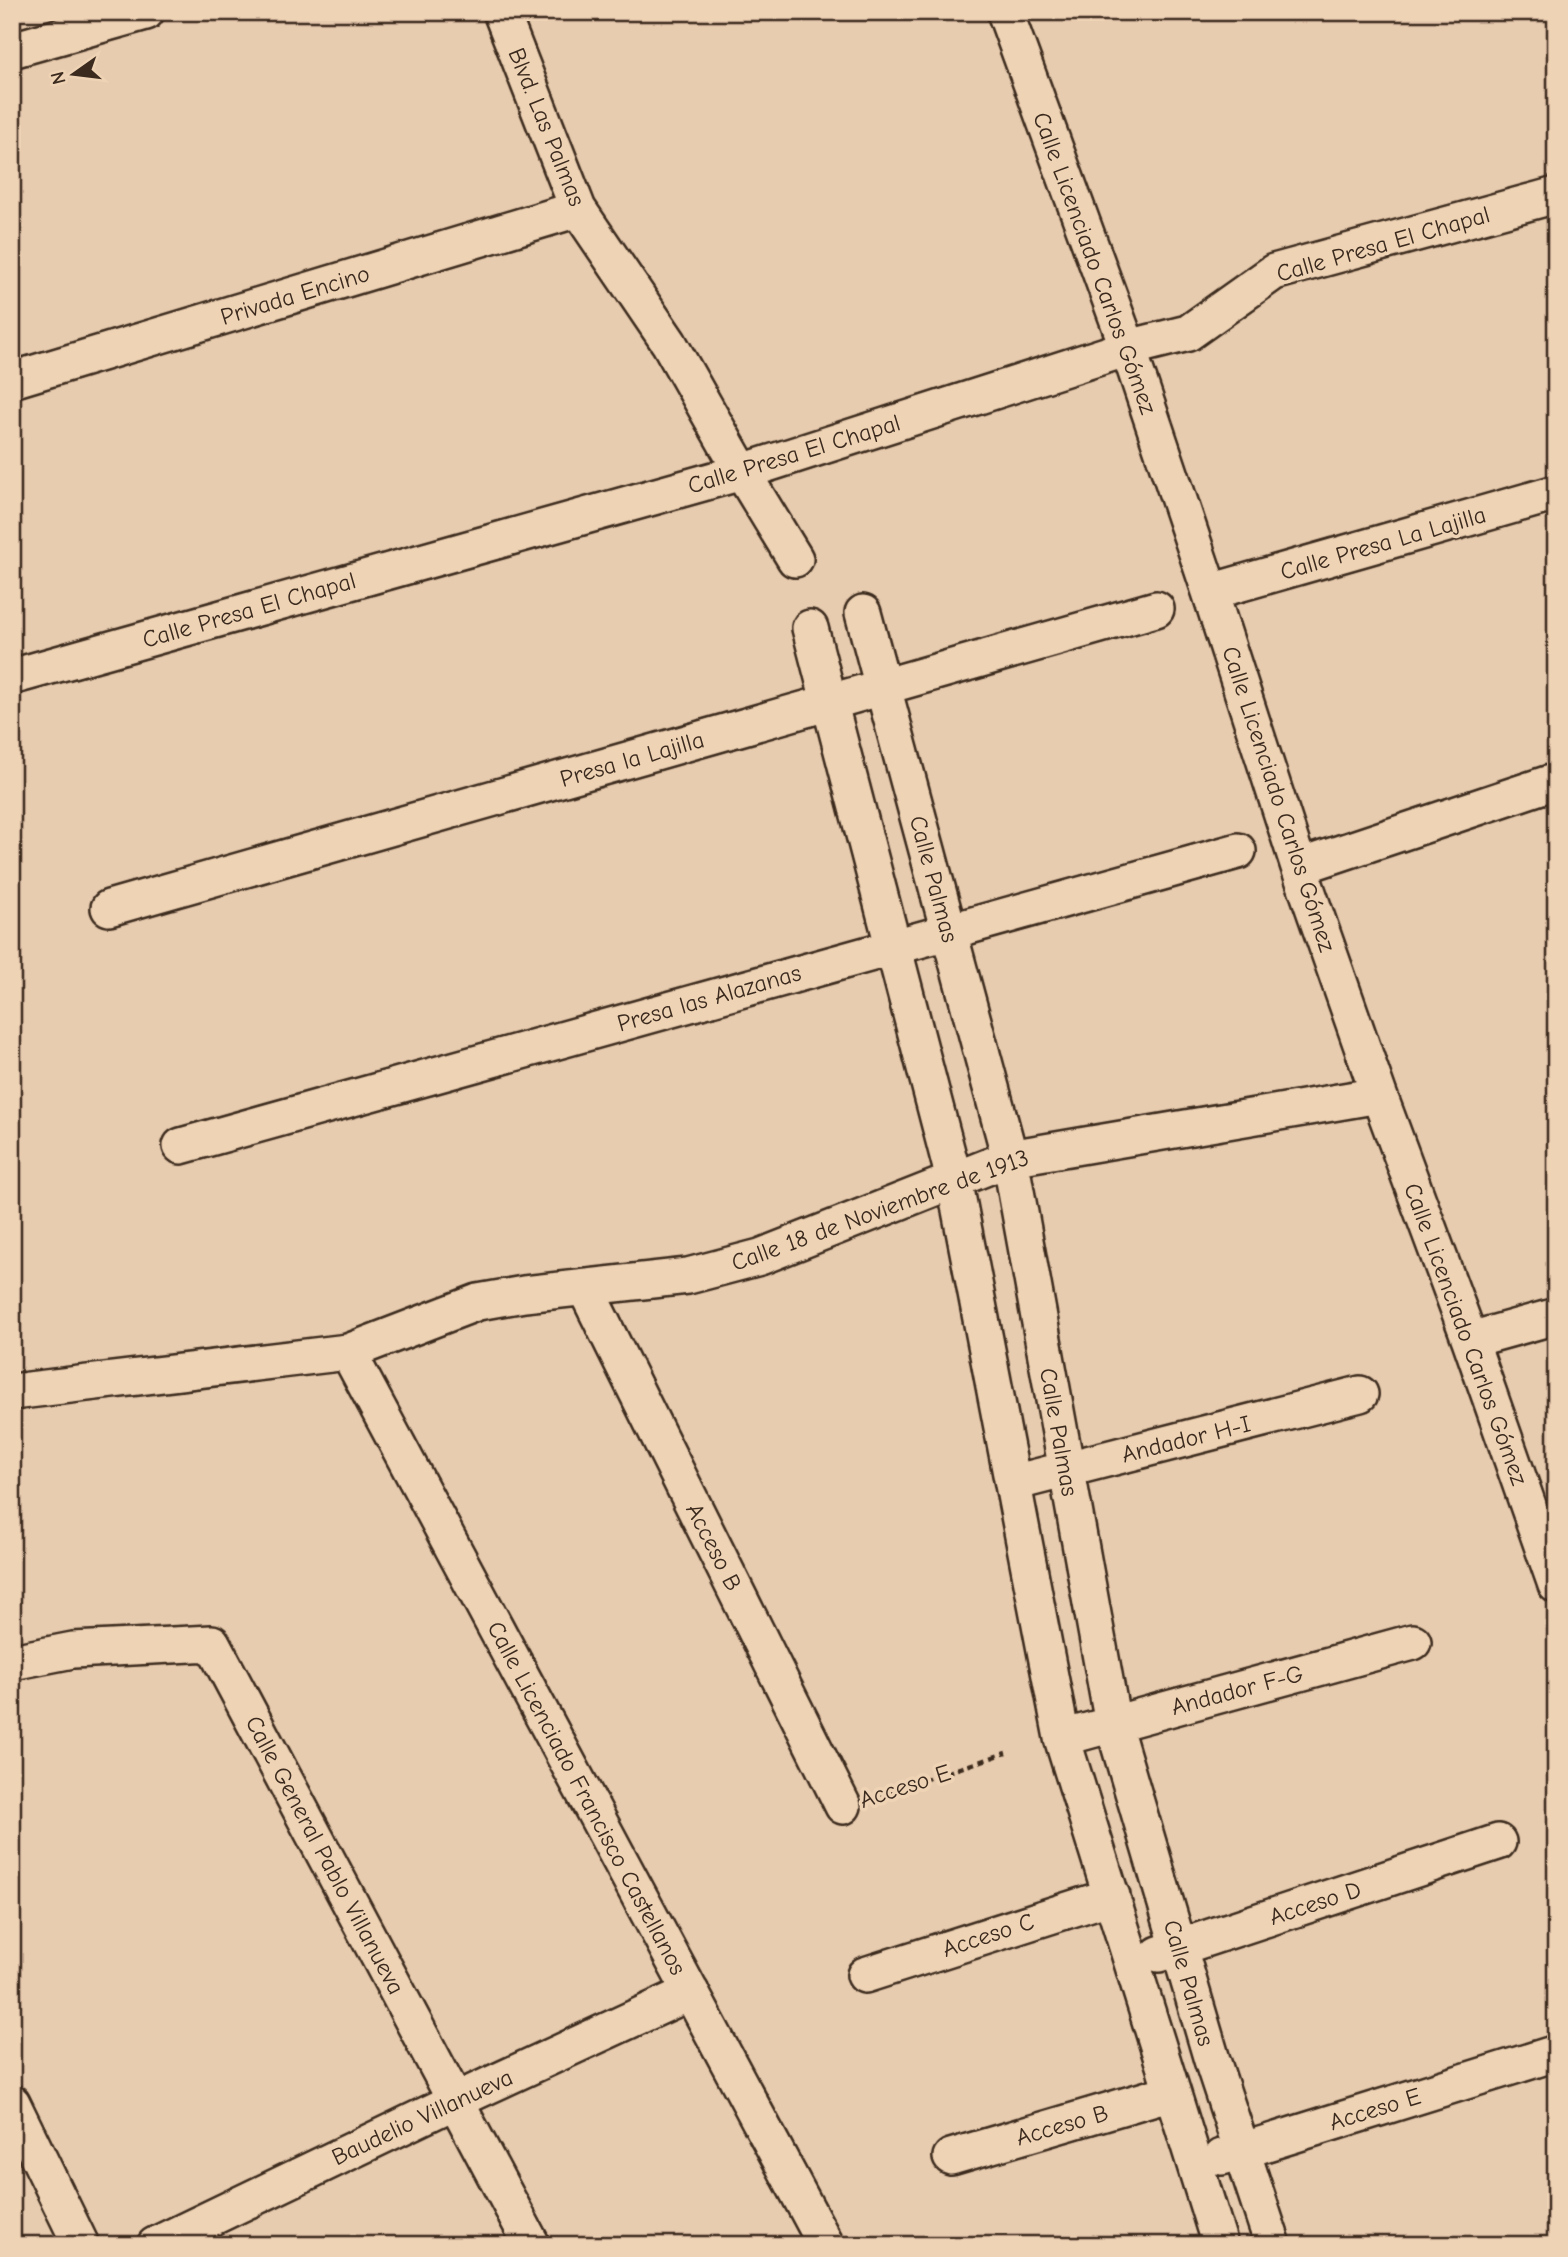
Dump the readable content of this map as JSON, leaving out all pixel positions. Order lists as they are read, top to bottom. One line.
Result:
{"streets":{"street":["Blvd. Las Palmas","Calle Presa El Chapal","Calle Licenciado Carlos Gómez","Privada Encino","Calle Presa La Lajilla","Presa la Lajilla","Calle Palmas","Presa las Alazanas","Calle 18 de Noviembre de 1913","Andador H-I","Acceso B","Andador F-G","Acceso E","Calle Licenciado Francisco Castellanos","Calle General Pablo Villanueva","Acceso D","Acceso C","Baudelio Villanueva"]},"crossings":[["Blvd. Las Palmas","Calle Presa El Chapal"],["Blvd. Las Palmas","Privada Encino"],["Calle Presa El Chapal","Calle Licenciado Carlos Gómez"],["Calle Licenciado Carlos Gómez","Calle Presa La Lajilla"],["Calle Licenciado Carlos Gómez","Calle 18 de Noviembre de 1913"],["Presa la Lajilla","Calle Palmas"],["Calle Palmas","Presa las Alazanas"],["Calle Palmas","Calle 18 de Noviembre de 1913"],["Calle Palmas","Andador H-I"],["Calle Palmas","Acceso B"],["Calle Palmas","Andador F-G"],["Calle Palmas","Acceso E"],["Calle Palmas","Acceso D"],["Calle Palmas","Acceso C"],["Calle 18 de Noviembre de 1913","Acceso B"],["Calle 18 de Noviembre de 1913","Calle Licenciado Francisco Castellanos"],["Acceso B","Acceso E"],["Calle Licenciado Francisco Castellanos","Baudelio Villanueva"],["Calle General Pablo Villanueva","Baudelio Villanueva"]],"north":"left"}
